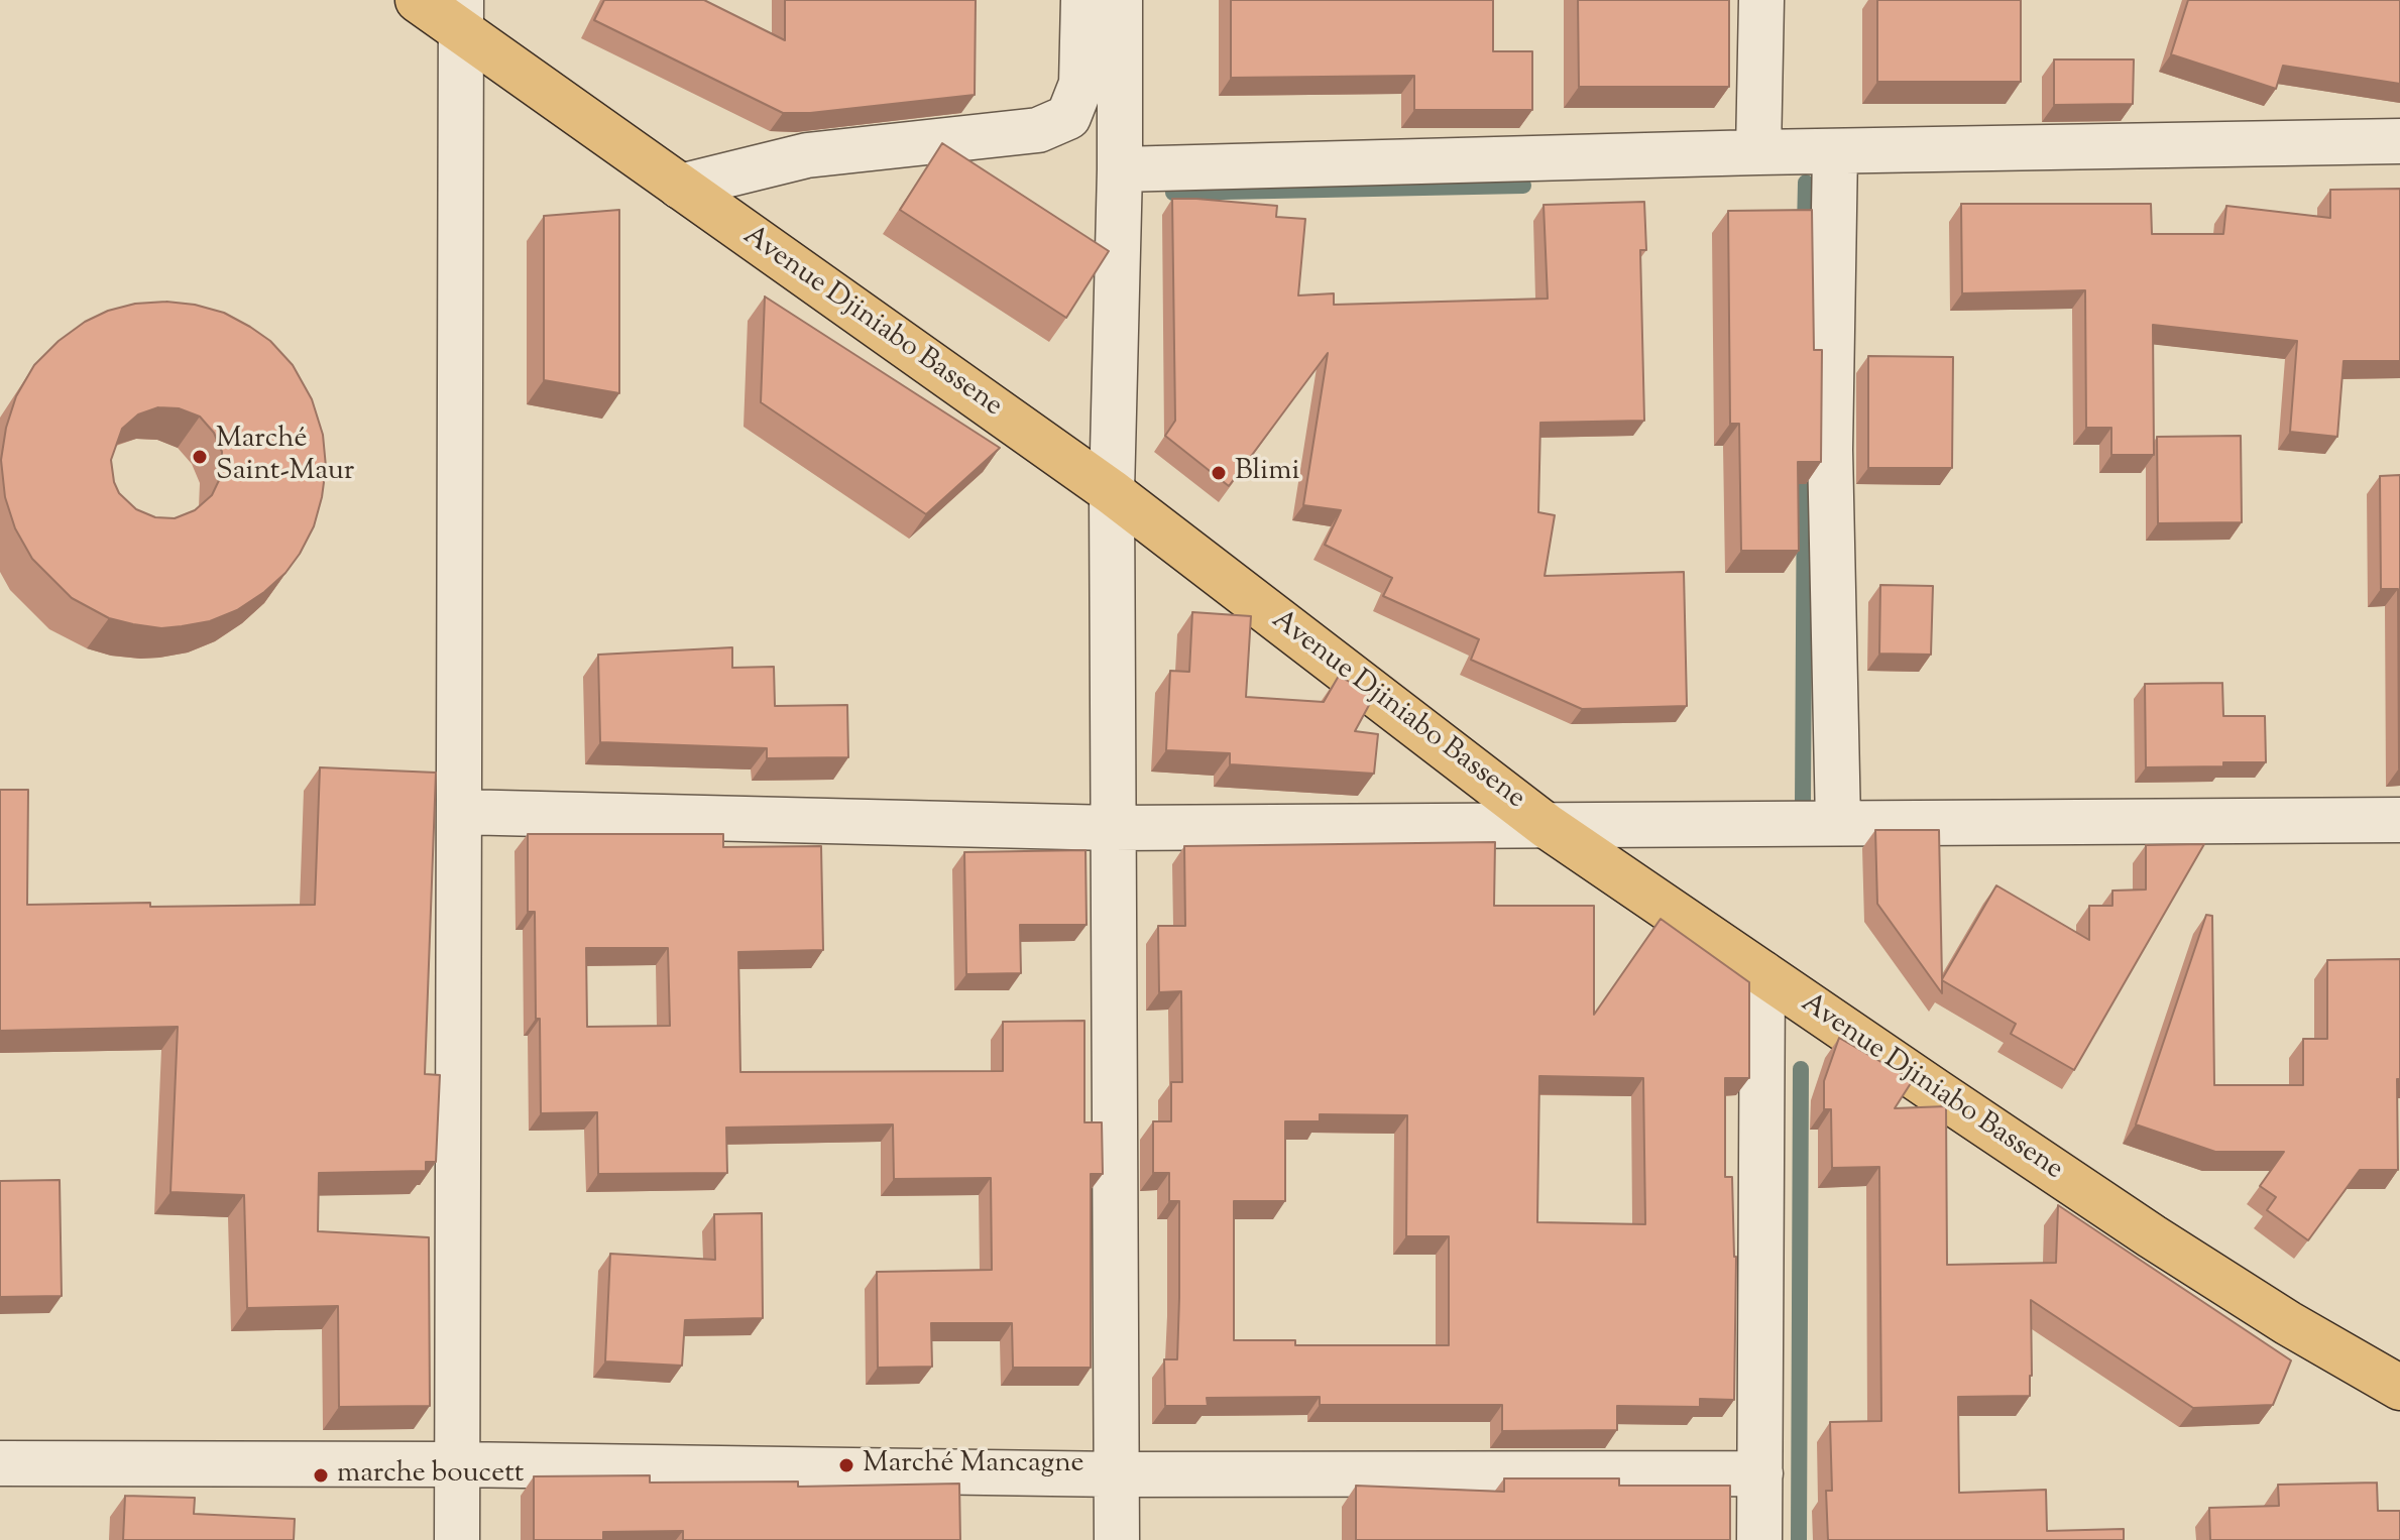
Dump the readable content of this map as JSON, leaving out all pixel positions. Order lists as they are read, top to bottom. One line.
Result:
{"streets":{"main road":["Avenue Djiniabo Bassene"]},"places":["Marché Saint-Maur","Blimi","Marché Mancagne","marche boucett"]}
